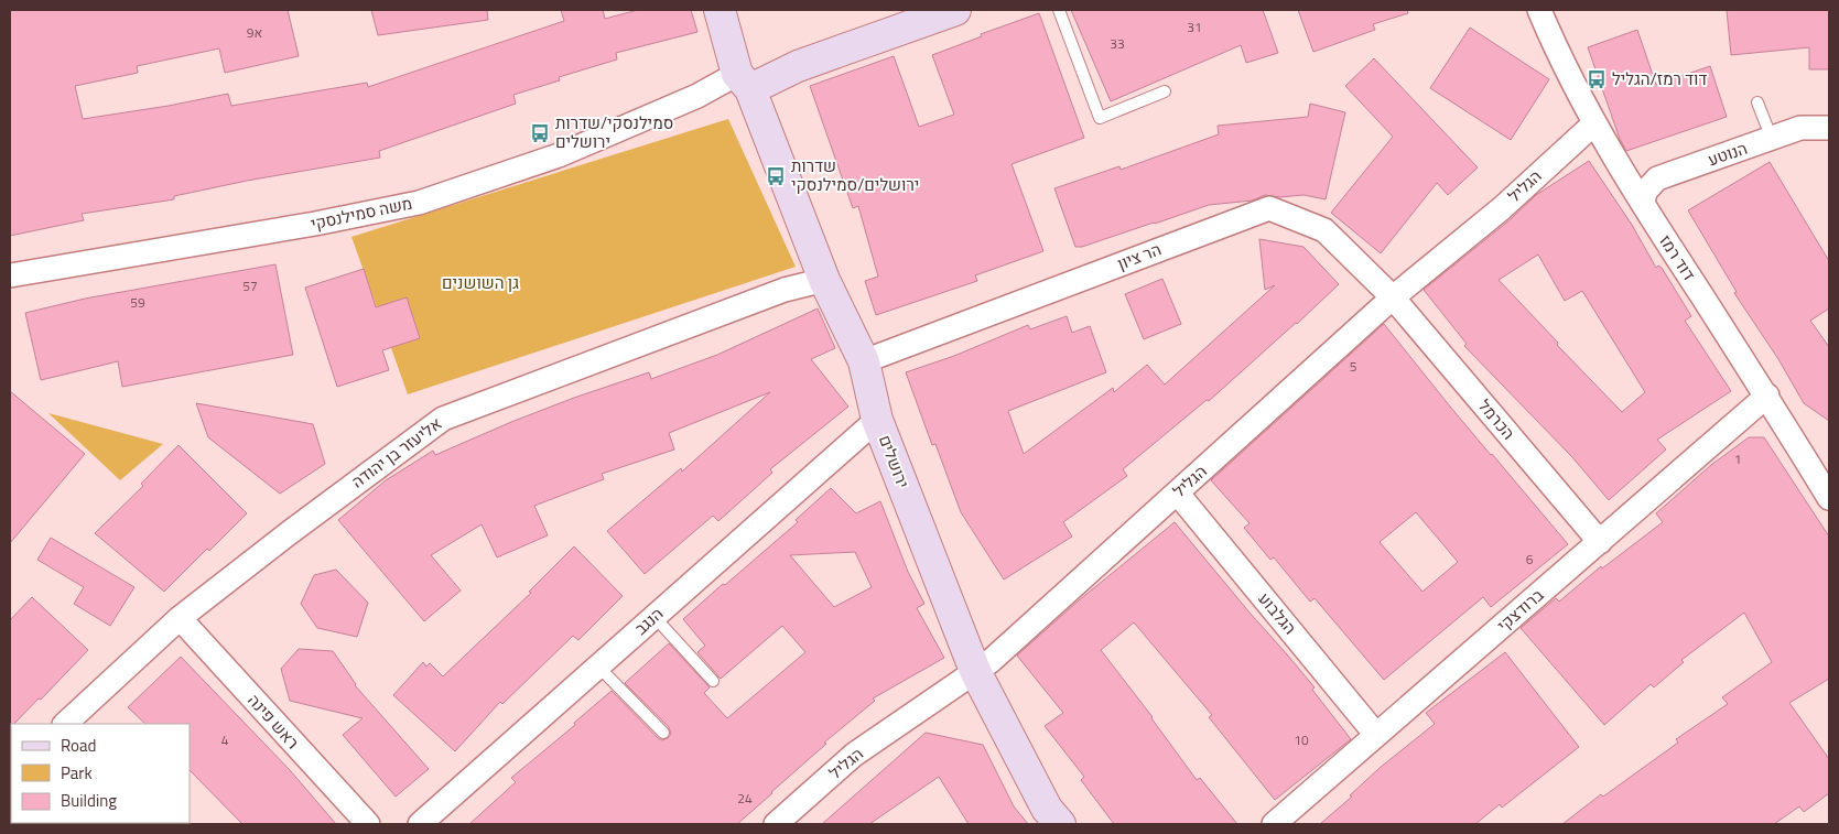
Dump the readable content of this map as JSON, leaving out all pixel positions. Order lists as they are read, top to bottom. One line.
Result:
{"streets":{"street":["הנוטע","הגליל","משה סמילנסקי","הר ציון","דוד רמז","הכרמל","אליעזר בן יהודה","ירושלים","ברודצקי","הגלבוע","הנגב","ראש פינה"]},"crossings":[["הנוטע","דוד רמז"],["הגליל","הר ציון"],["הגליל","דוד רמז"],["הגליל","הכרמל"],["הגליל","ירושלים"],["הגליל","הגלבוע"],["משה סמילנסקי","ירושלים"],["הר ציון","הכרמל"],["הר ציון","ירושלים"],["דוד רמז","ברודצקי"],["הכרמל","ברודצקי"],["אליעזר בן יהודה","ירושלים"],["אליעזר בן יהודה","ראש פינה"],["ירושלים","הנגב"],["ברודצקי","הגלבוע"]],"parks":["גן השושנים"],"places":{"bus stop":["דוד רמז/הגליל","סמילנסקי/שדרות ירושלים","שדרות ירושלים/סמילנסקי"]},"house_numbers":["31","9א","33","57","59","5","1","6","4","10","24"],"legend":["Road","Park","Building"]}
